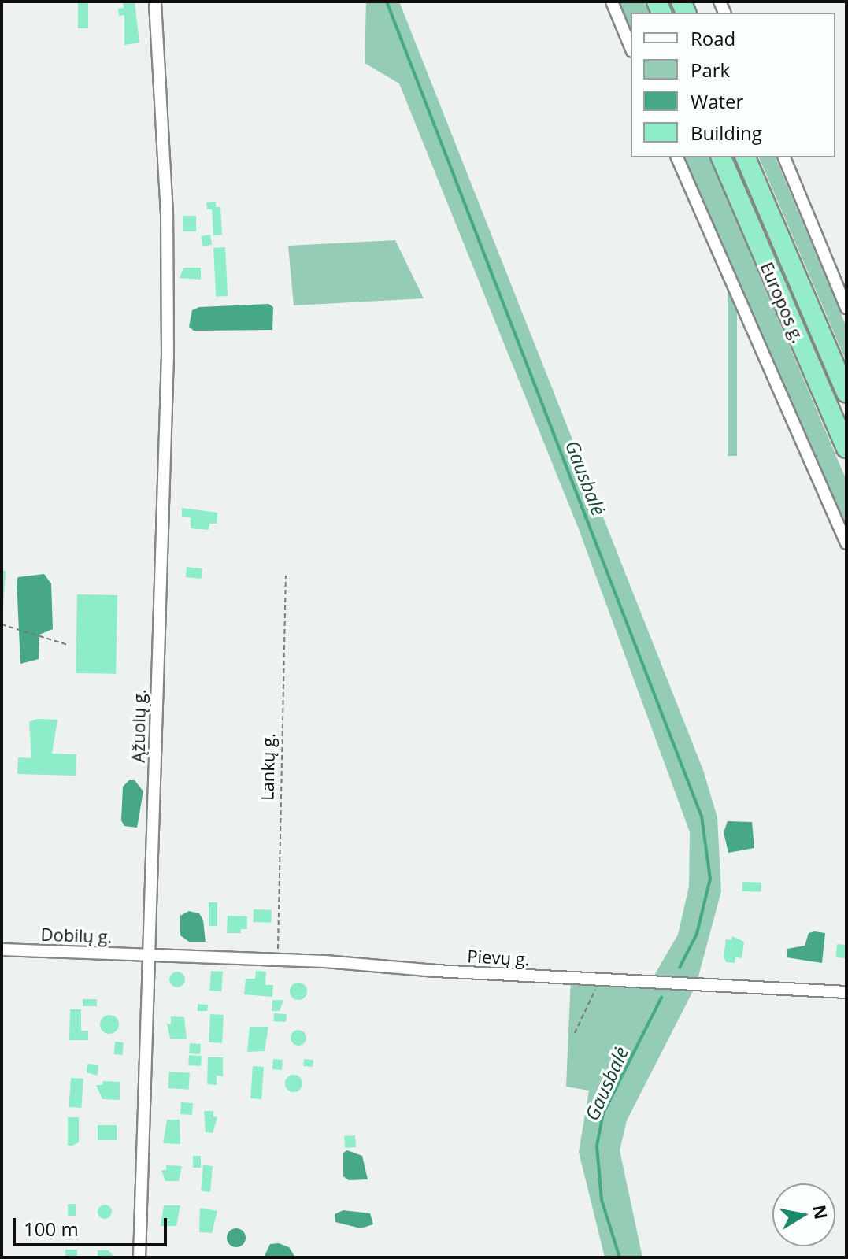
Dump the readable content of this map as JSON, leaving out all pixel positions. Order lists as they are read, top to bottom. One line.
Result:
{"streets":{"highway":["Europos g."],"street":["Ąžuolų g.","Dobilų g.","Pievų g."],"path":["Lankų g."]},"crossings":[["Ąžuolų g.","Dobilų g."],["Ąžuolų g.","Pievų g."],["Lankų g.","Pievų g."],["Dobilų g.","Pievų g."]],"water":["Gausbalė"],"legend":["Road","Park","Water","Building"],"scale_bar":"100 m","north":"right"}
